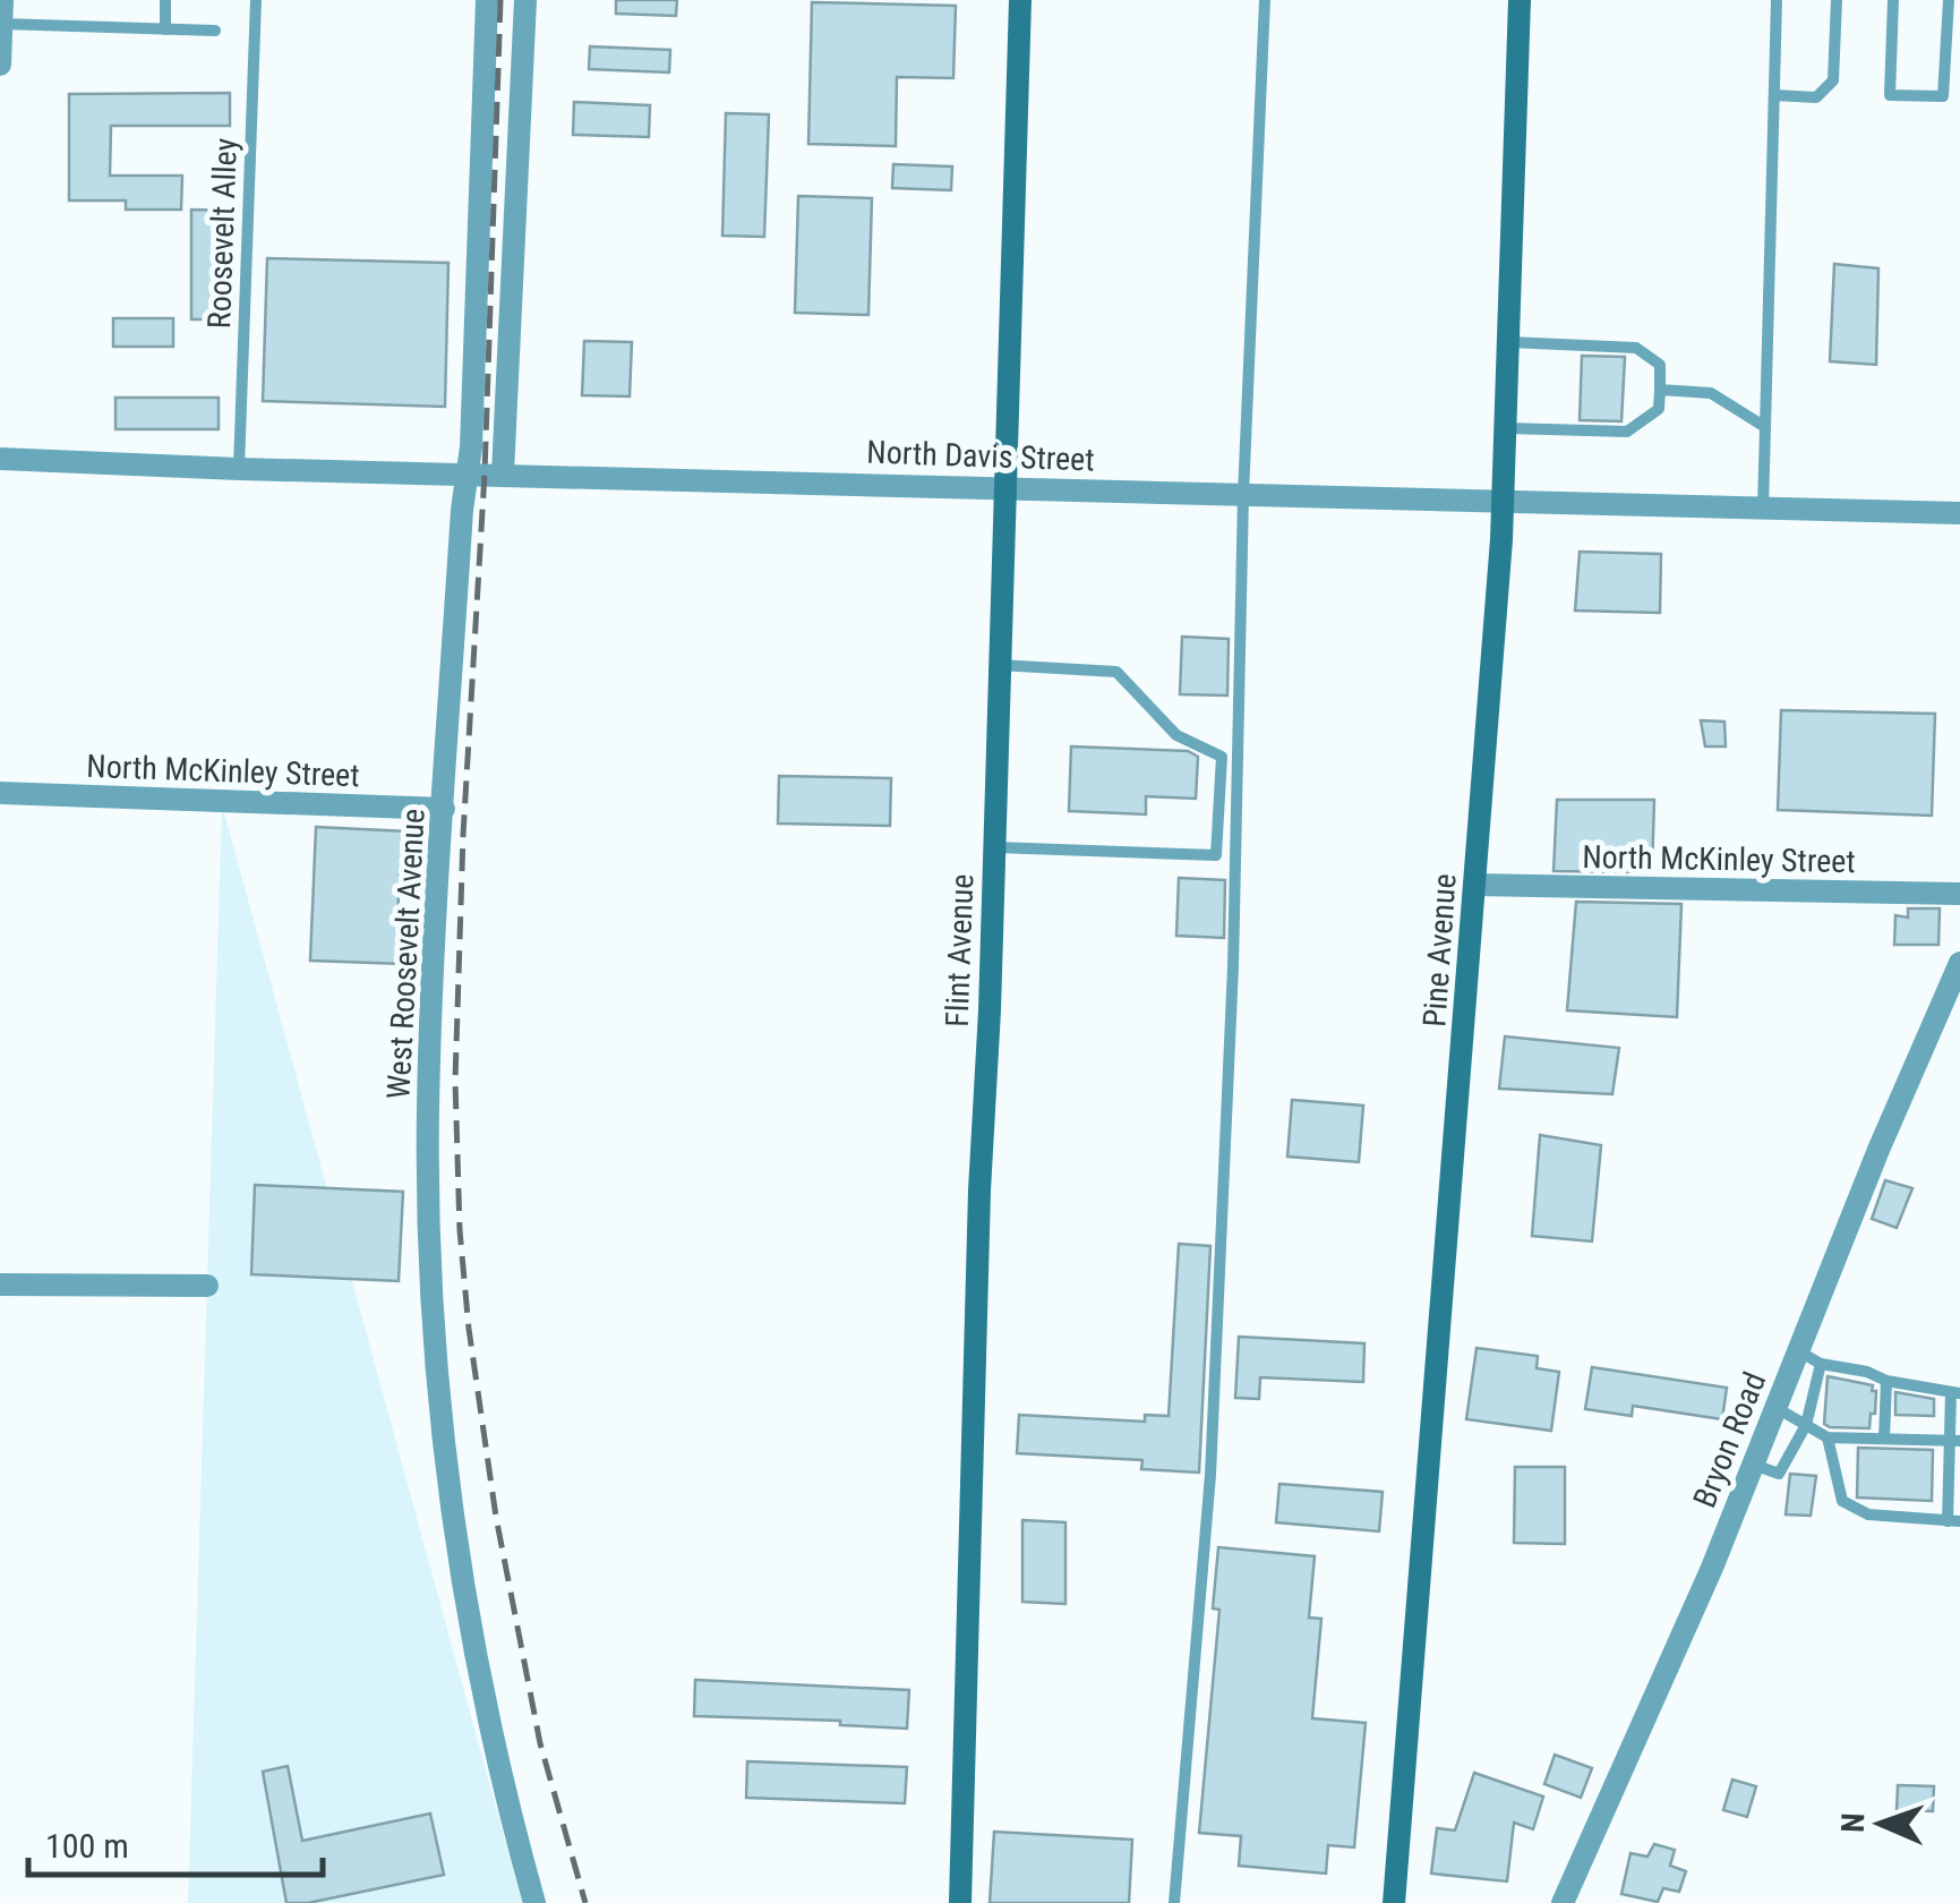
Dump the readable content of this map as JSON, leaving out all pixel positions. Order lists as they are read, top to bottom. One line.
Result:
{"streets":{"main road":["Flint Avenue","Pine Avenue"],"street":["North Davis Street","North McKinley Street","West Roosevelt Avenue","Bryon Road"],"lane":["Roosevelt Alley"]},"crossings":[["Roosevelt Alley","North Davis Street"],["North Davis Street","Flint Avenue"],["North Davis Street","Pine Avenue"],["North Davis Street","West Roosevelt Avenue"],["North McKinley Street","Pine Avenue"],["North McKinley Street","West Roosevelt Avenue"]],"scale_bar":"100 m","north":"left"}
